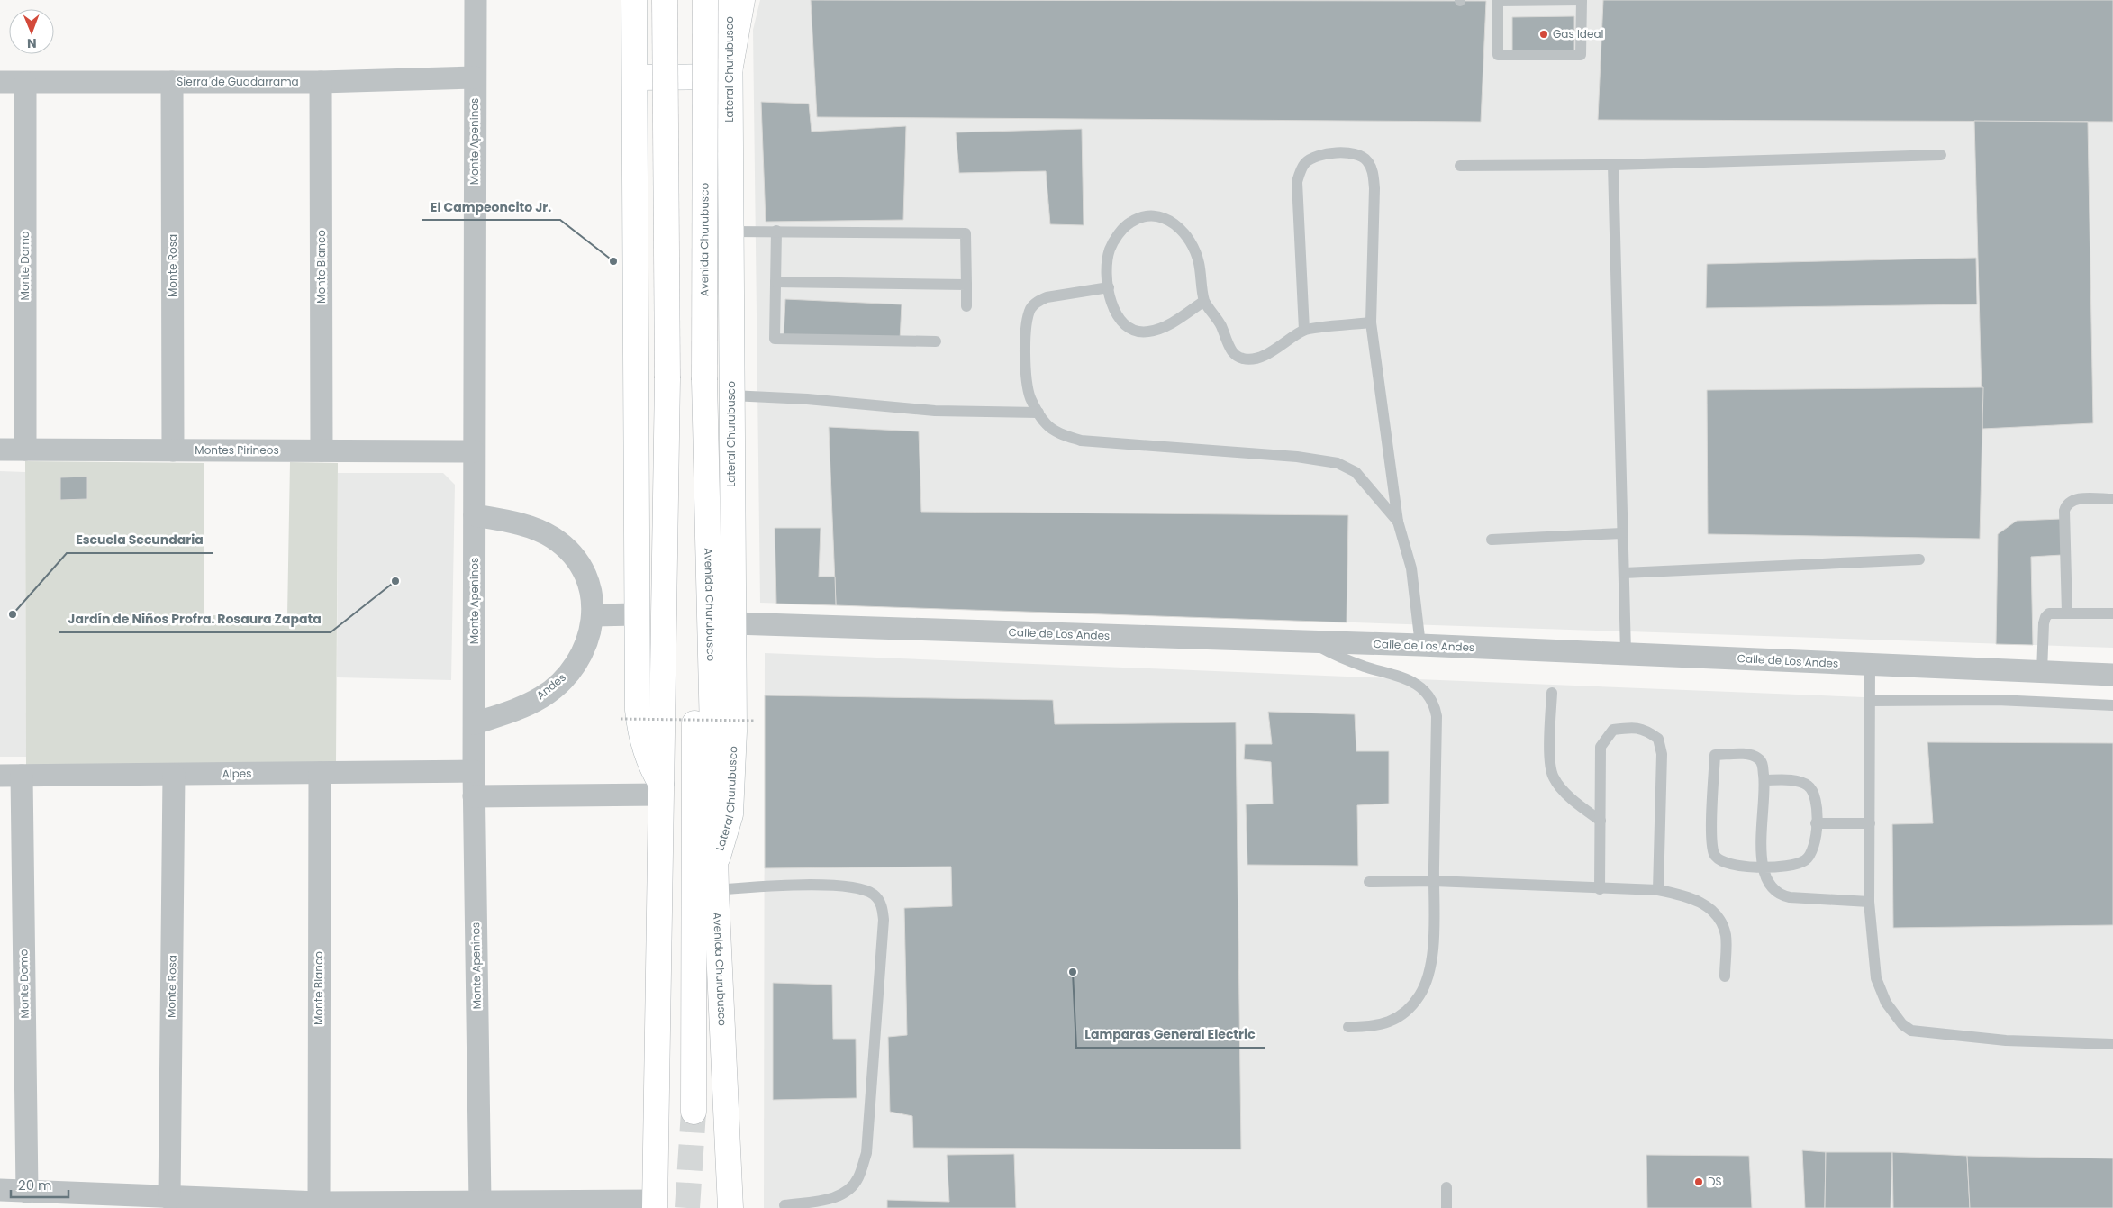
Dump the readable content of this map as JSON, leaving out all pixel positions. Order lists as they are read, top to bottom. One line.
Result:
{"streets":{"main road":["Lateral Churubusco","Avenida Churubusco"],"street":["Sierra de Guadarrama","Monte Apeninos","Monte Domo","Monte Rosa","Monte Blanco","Montes Pirineos","Calle de Los Andes","Andes","Alpes"]},"crossings":[["Lateral Churubusco","Avenida Churubusco"],["Lateral Churubusco","Calle de Los Andes"],["Sierra de Guadarrama","Monte Apeninos"],["Sierra de Guadarrama","Monte Domo"],["Sierra de Guadarrama","Monte Rosa"],["Sierra de Guadarrama","Monte Blanco"],["Monte Apeninos","Montes Pirineos"],["Monte Apeninos","Andes"],["Monte Apeninos","Alpes"],["Monte Domo","Montes Pirineos"],["Monte Domo","Alpes"],["Monte Rosa","Montes Pirineos"],["Monte Rosa","Alpes"],["Monte Blanco","Montes Pirineos"],["Monte Blanco","Alpes"]],"places":["Gas Ideal","El Campeoncito Jr.","Jardín de Niños Profra. Rosaura Zapata","Escuela Secundaria","Lamparas General Electric","DS"],"scale_bar":"20 m","north":"bottom"}
